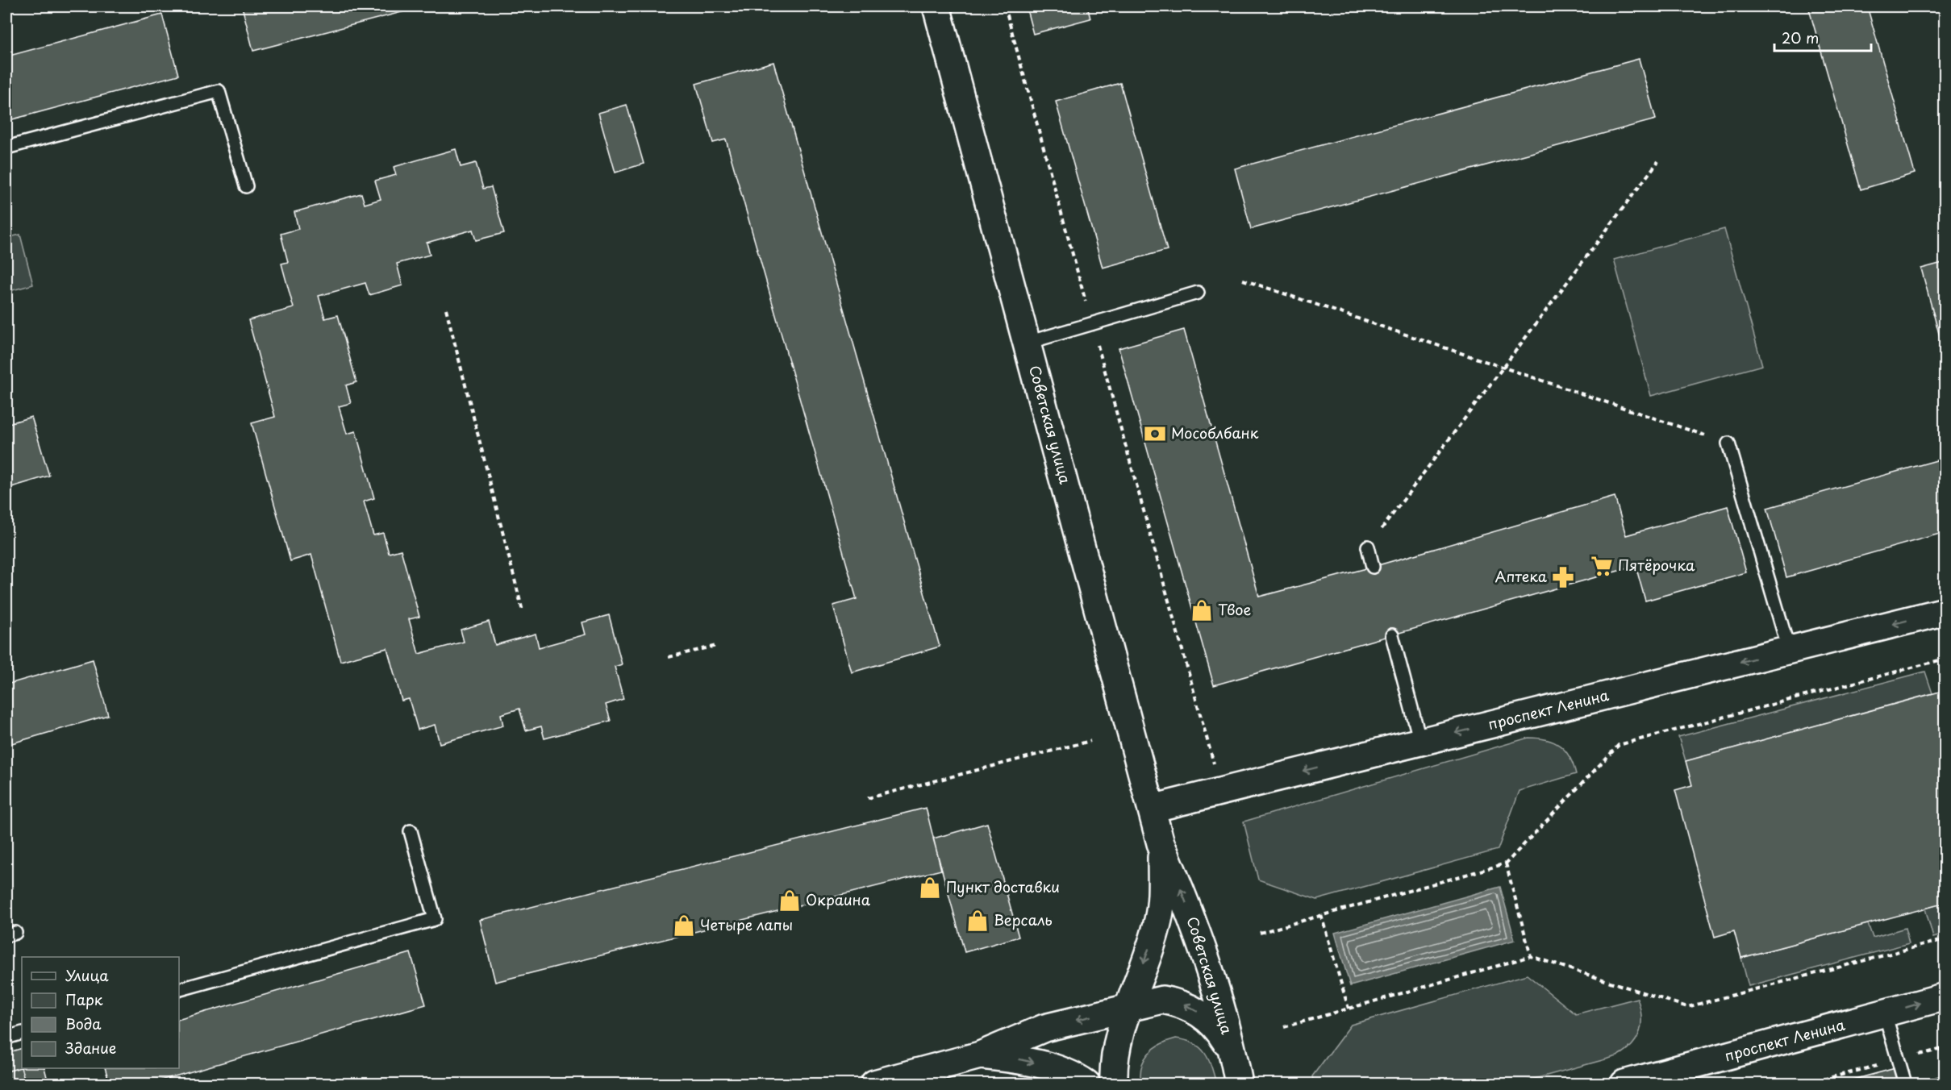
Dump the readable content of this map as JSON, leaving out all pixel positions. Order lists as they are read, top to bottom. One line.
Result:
{"streets":{"main road":["Советская улица","проспект Ленина"]},"crossings":[["Советская улица","проспект Ленина"]],"one_way":["проспект Ленина"],"places":{"bank":["Мособлбанк"],"supermarket":["Пятёрочка"],"pharmacy":["Аптека"],"shop":["Твое","Пункт доставки","Окраина","Версаль","Четыре лапы"]},"legend":["Улица","Парк","Вода","Здание"],"scale_bar":"20 m"}
